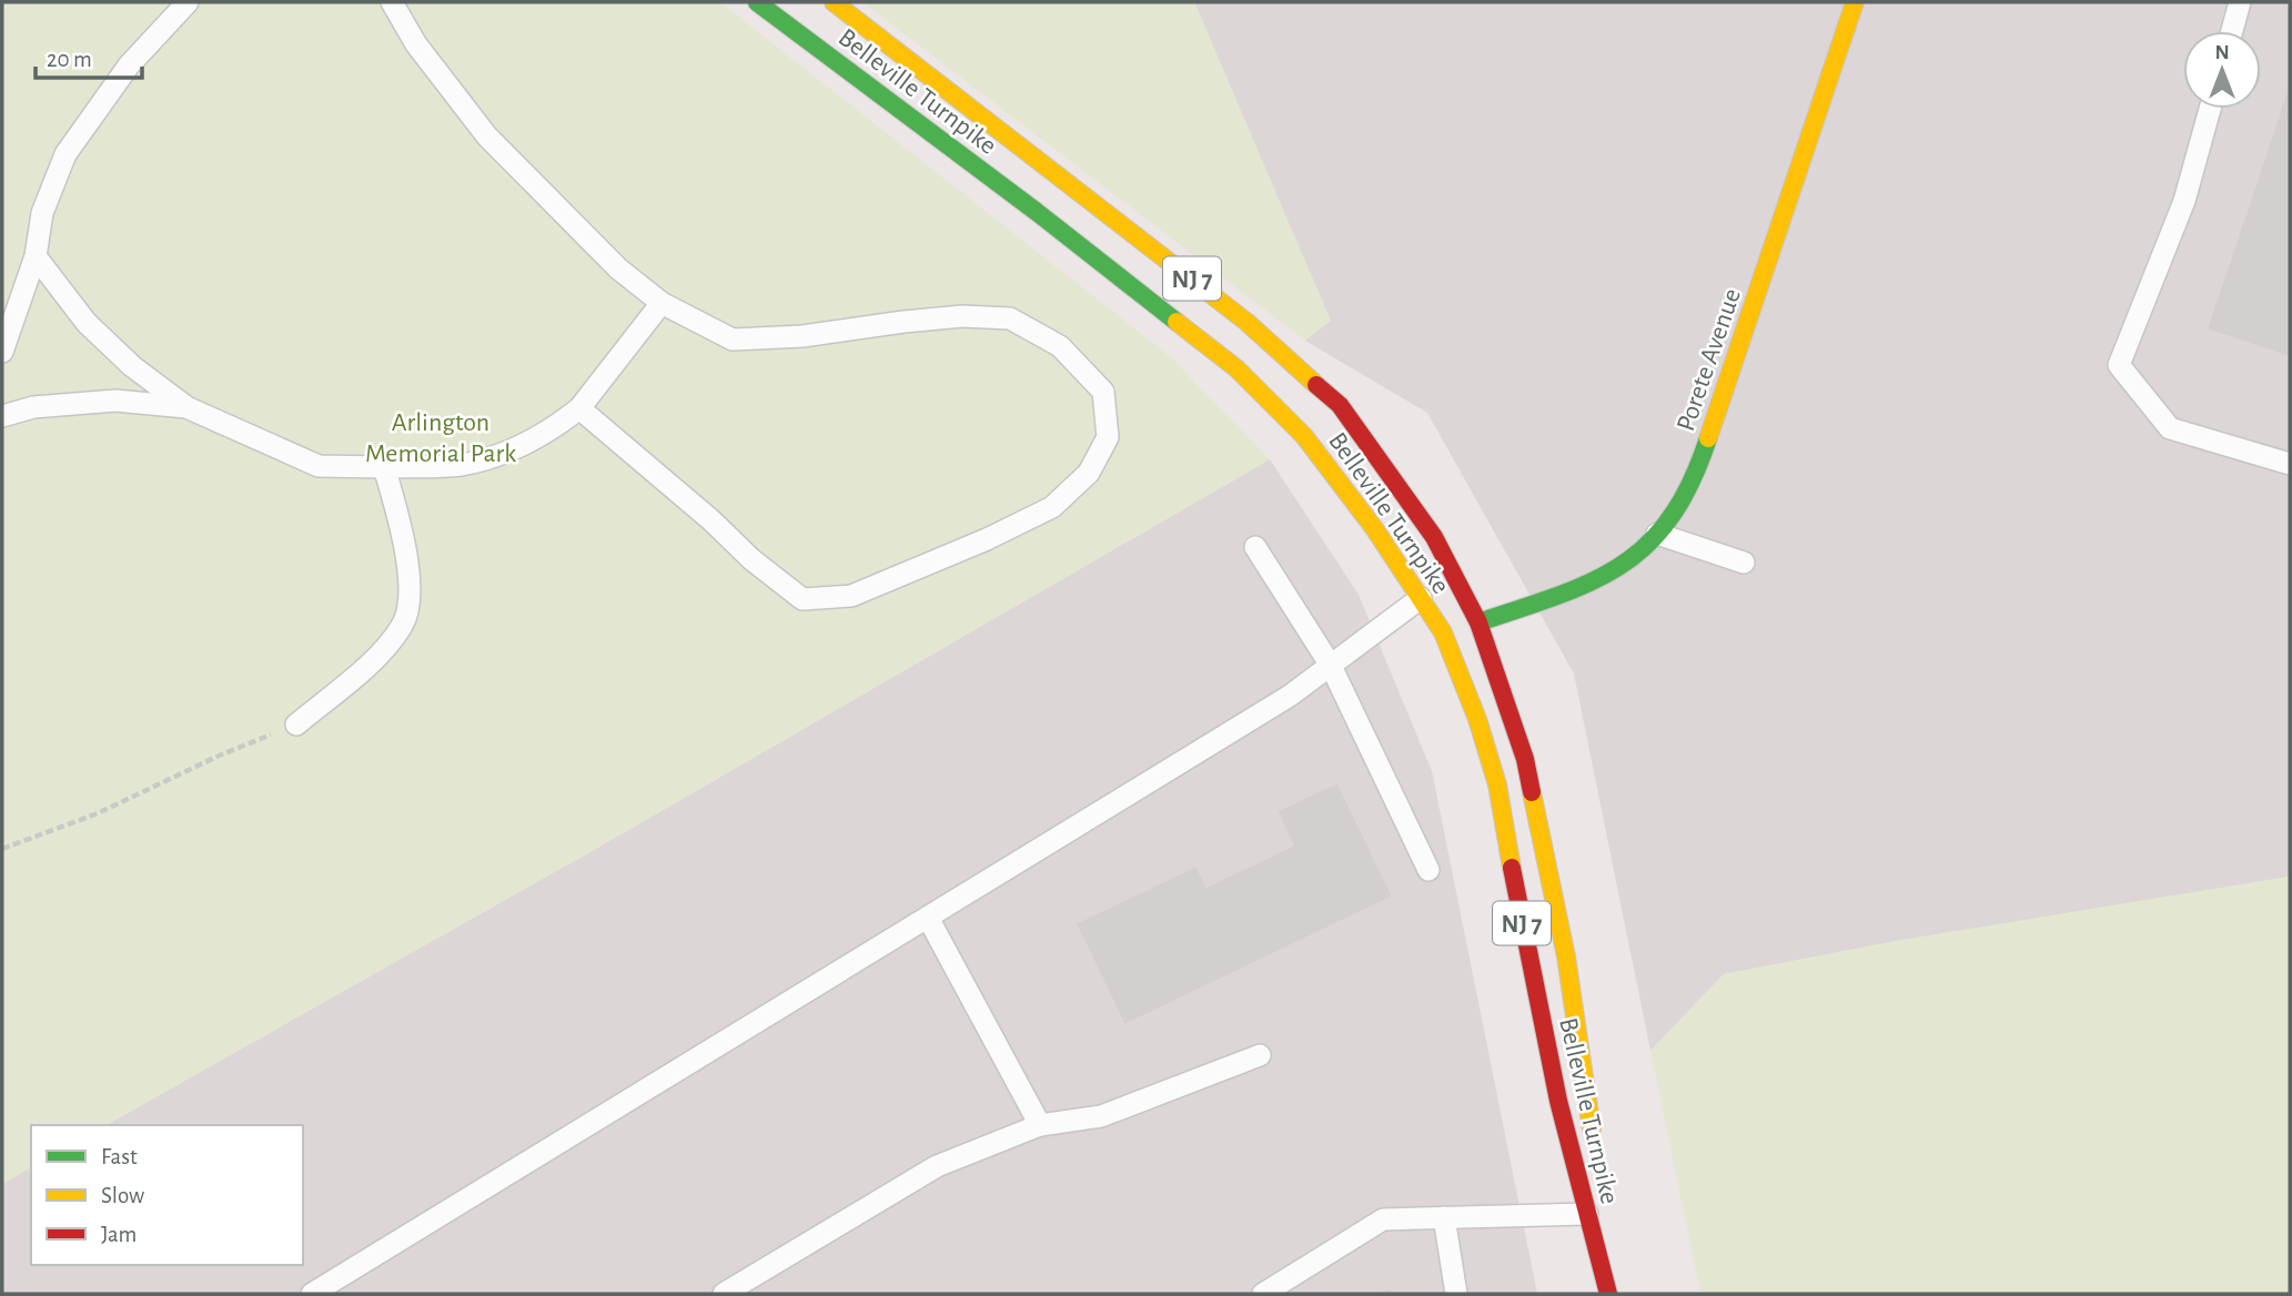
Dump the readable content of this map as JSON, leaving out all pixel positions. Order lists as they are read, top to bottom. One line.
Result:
{"streets":{"main road":["Belleville Turnpike","NJ 7","Porete Avenue"]},"crossings":[["Belleville Turnpike","Porete Avenue"]],"parks":["Arlington Memorial Park"],"legend":["Fast","Slow","Jam"],"scale_bar":"20 m","north":"top"}
